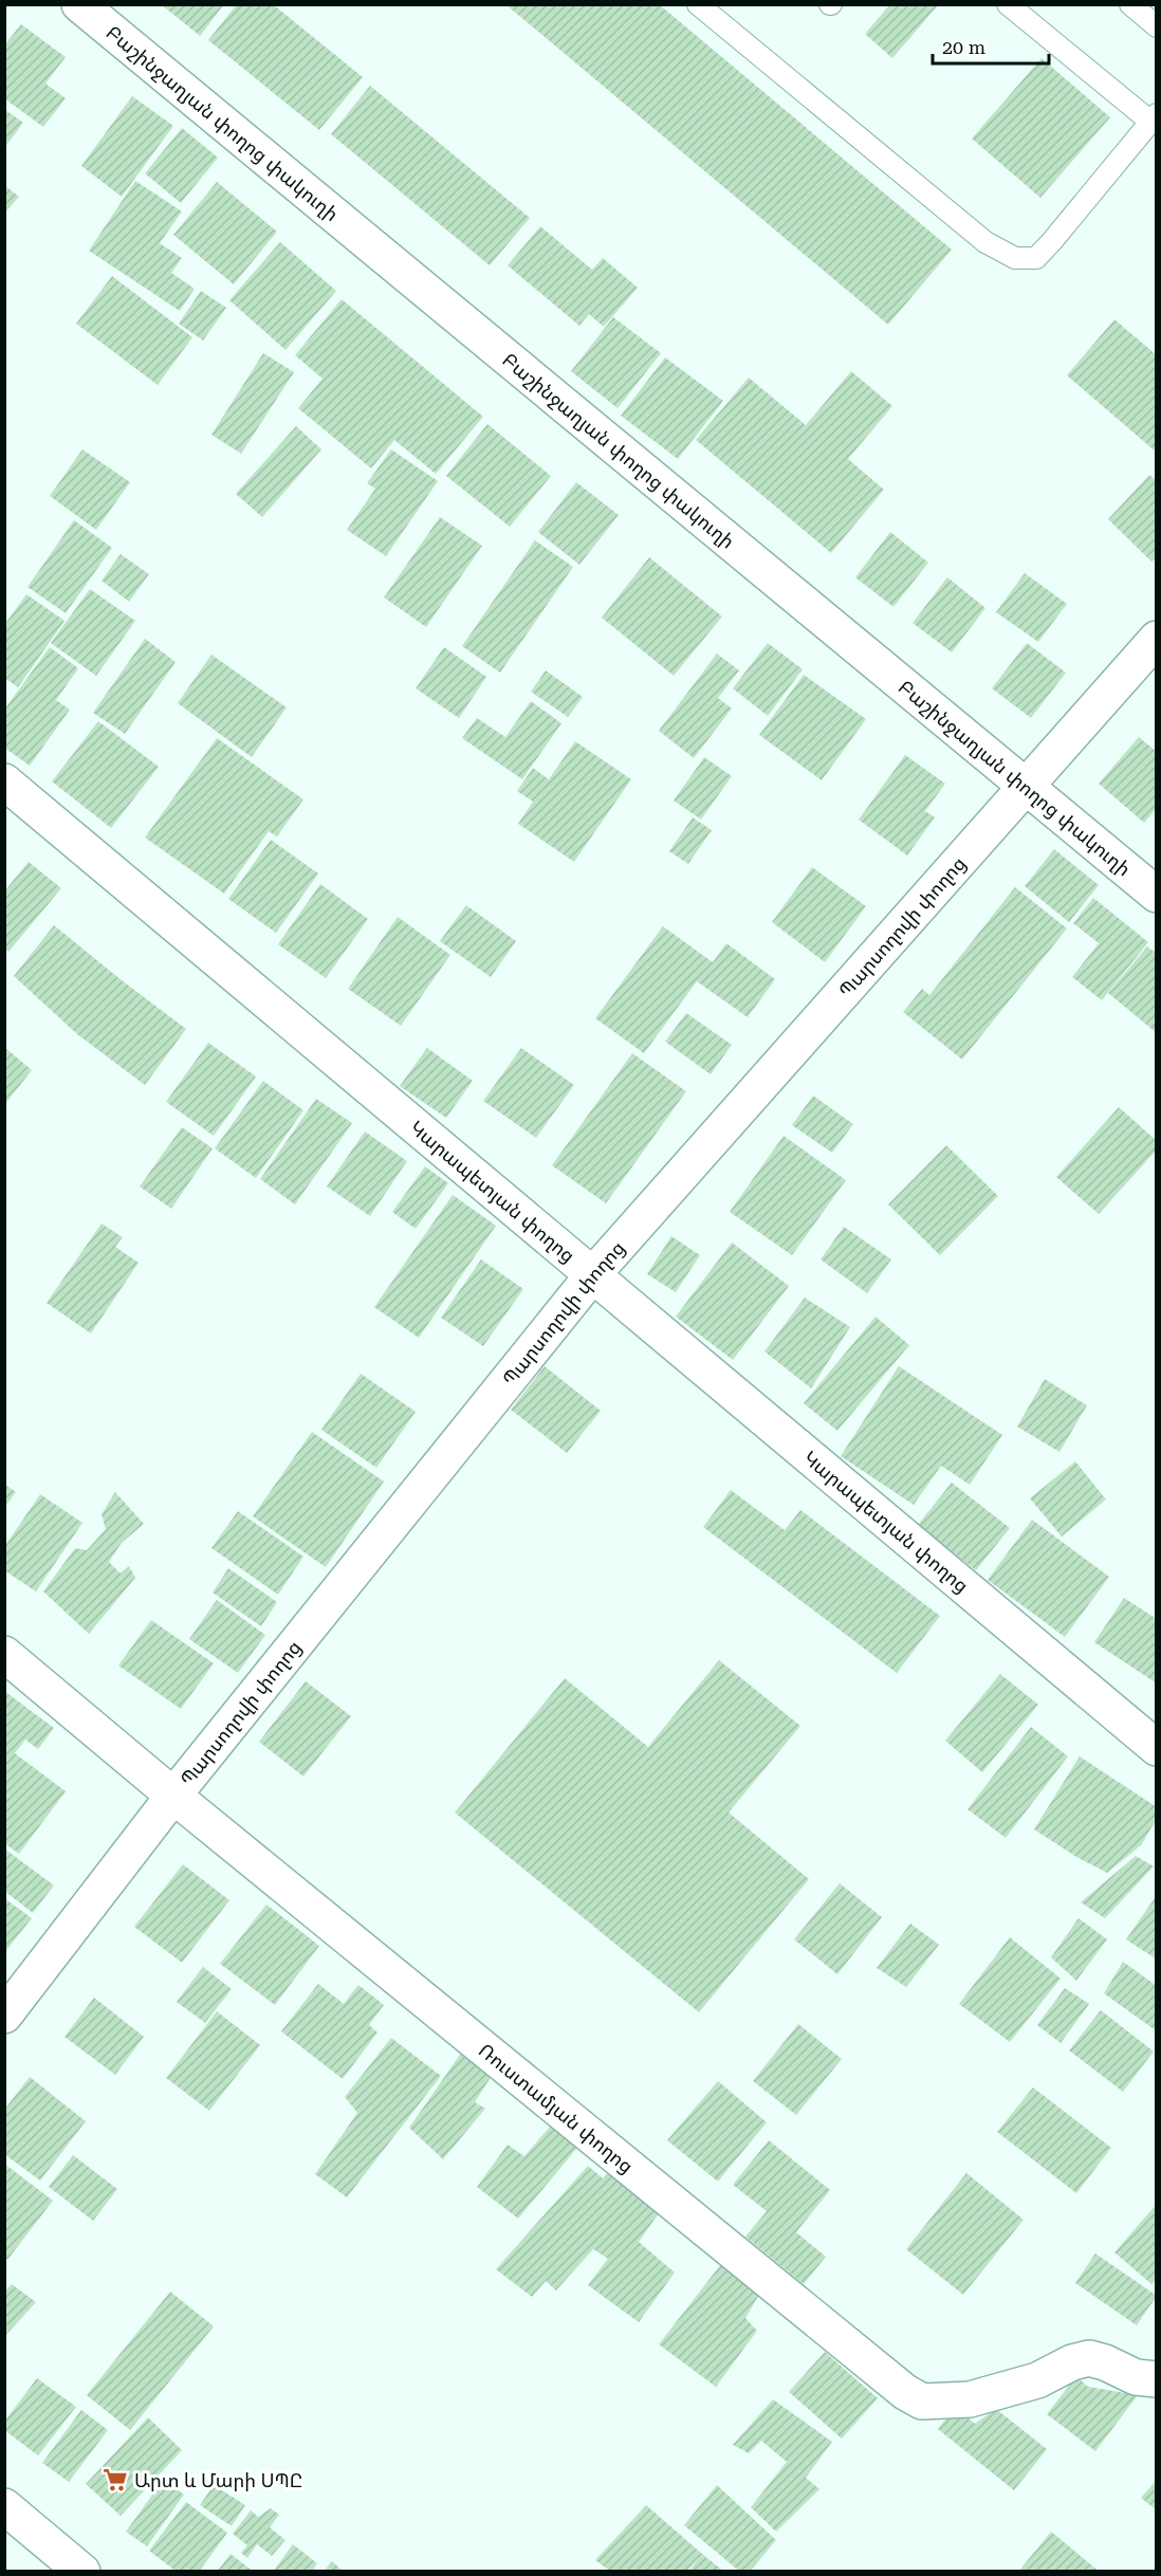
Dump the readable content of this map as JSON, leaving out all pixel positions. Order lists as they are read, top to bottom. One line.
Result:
{"streets":{"street":["Բաշինջաղյան փողոց փակուղի","Պարսողովի փողոց","Կարապետյան փողոց","Ռուստամյան փողոց"]},"crossings":[["Բաշինջաղյան փողոց փակուղի","Պարսողովի փողոց"],["Պարսողովի փողոց","Կարապետյան փողոց"],["Պարսողովի փողոց","Ռուստամյան փողոց"]],"places":{"supermarket":["Արտ և Մարի ՍՊԸ"]},"scale_bar":"20 m"}
